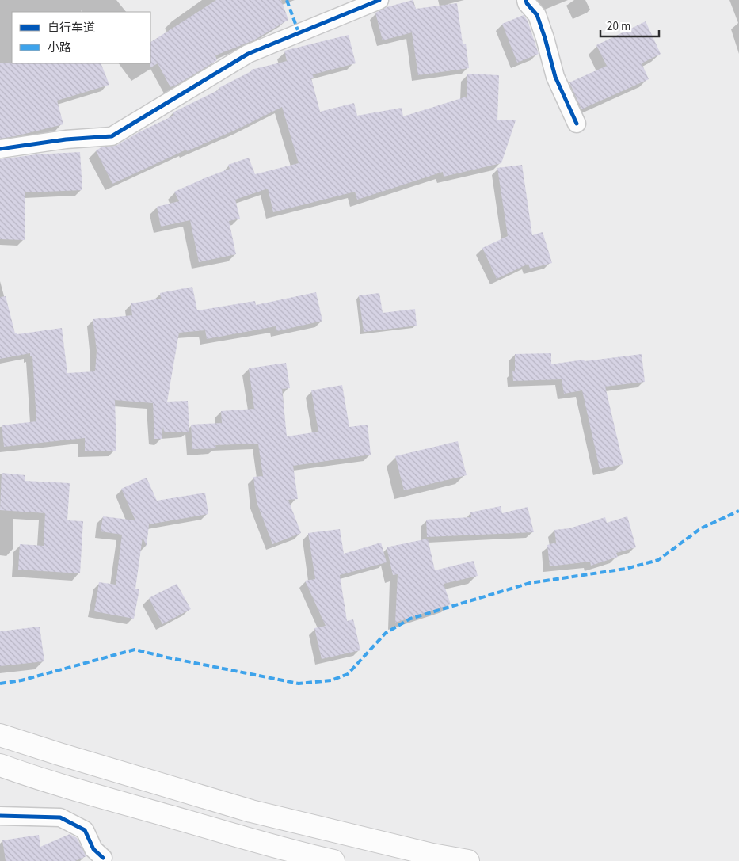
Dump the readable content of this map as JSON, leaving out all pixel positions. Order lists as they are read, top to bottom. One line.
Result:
{"legend":["自行车道","小路"],"scale_bar":"20 m"}
